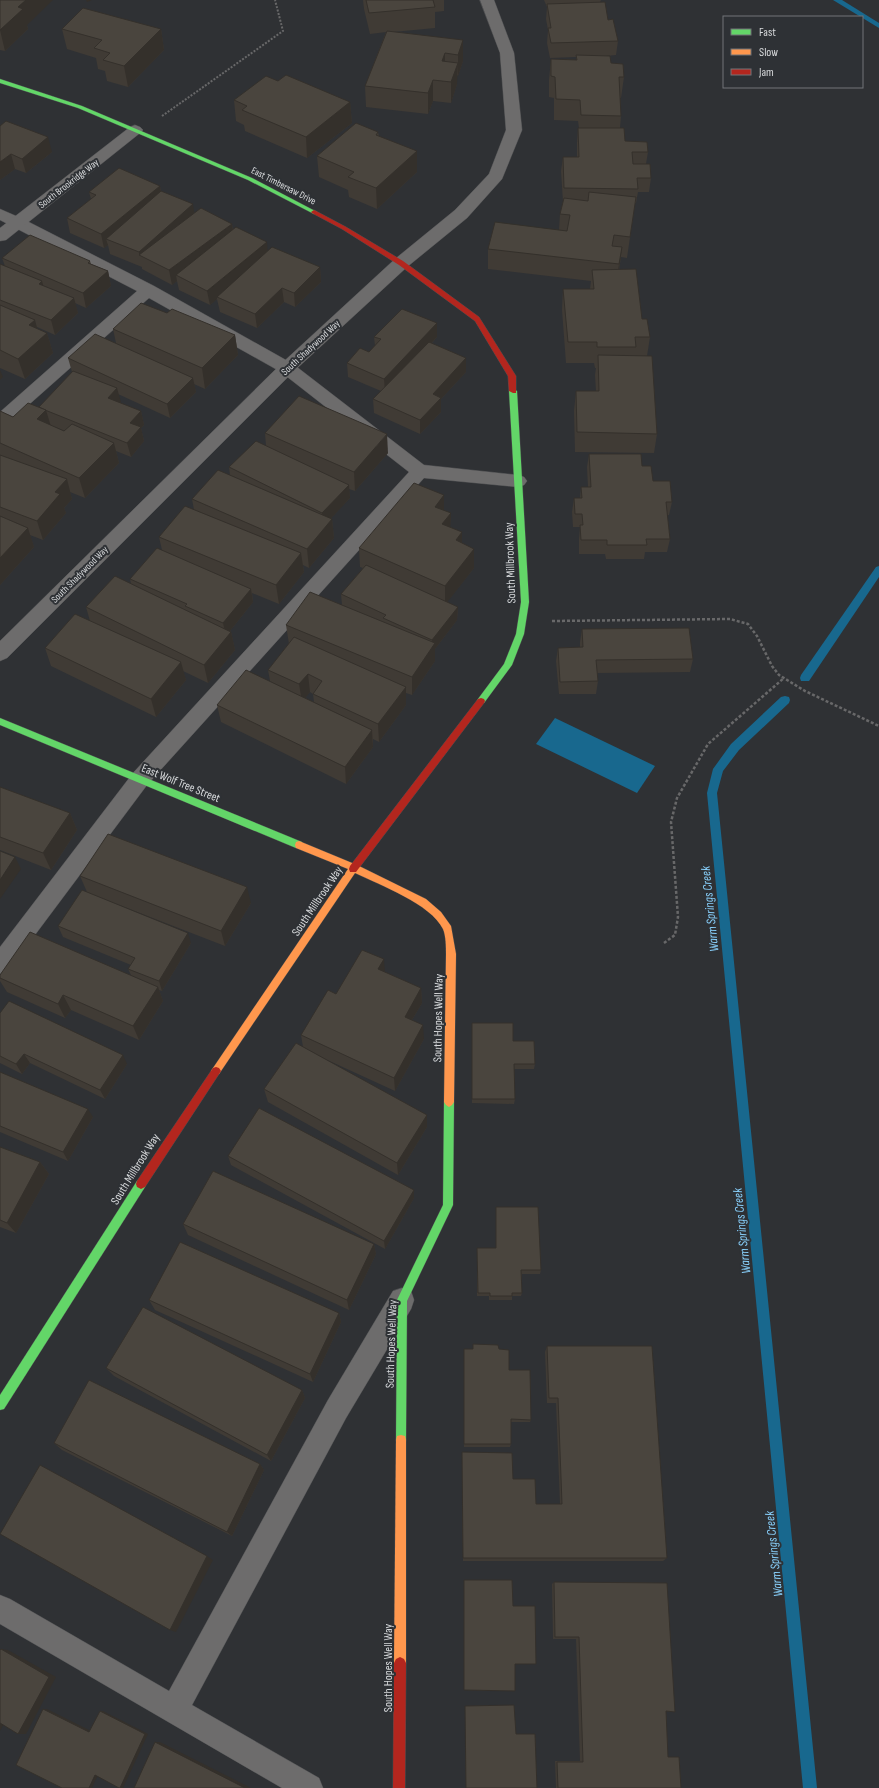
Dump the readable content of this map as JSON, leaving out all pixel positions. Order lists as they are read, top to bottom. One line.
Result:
{"streets":{"street":["South Brookridge Way","East Timbersaw Drive","South Shadywood Way","South Millbrook Way","East Wolf Tree Street","South Hopes Well Way"]},"crossings":[["South Brookridge Way","East Timbersaw Drive"],["East Timbersaw Drive","South Shadywood Way"],["East Timbersaw Drive","South Millbrook Way"],["South Millbrook Way","East Wolf Tree Street"],["South Millbrook Way","South Hopes Well Way"],["East Wolf Tree Street","South Hopes Well Way"]],"water":["Warm Springs Creek"],"legend":["Fast","Slow","Jam"]}
